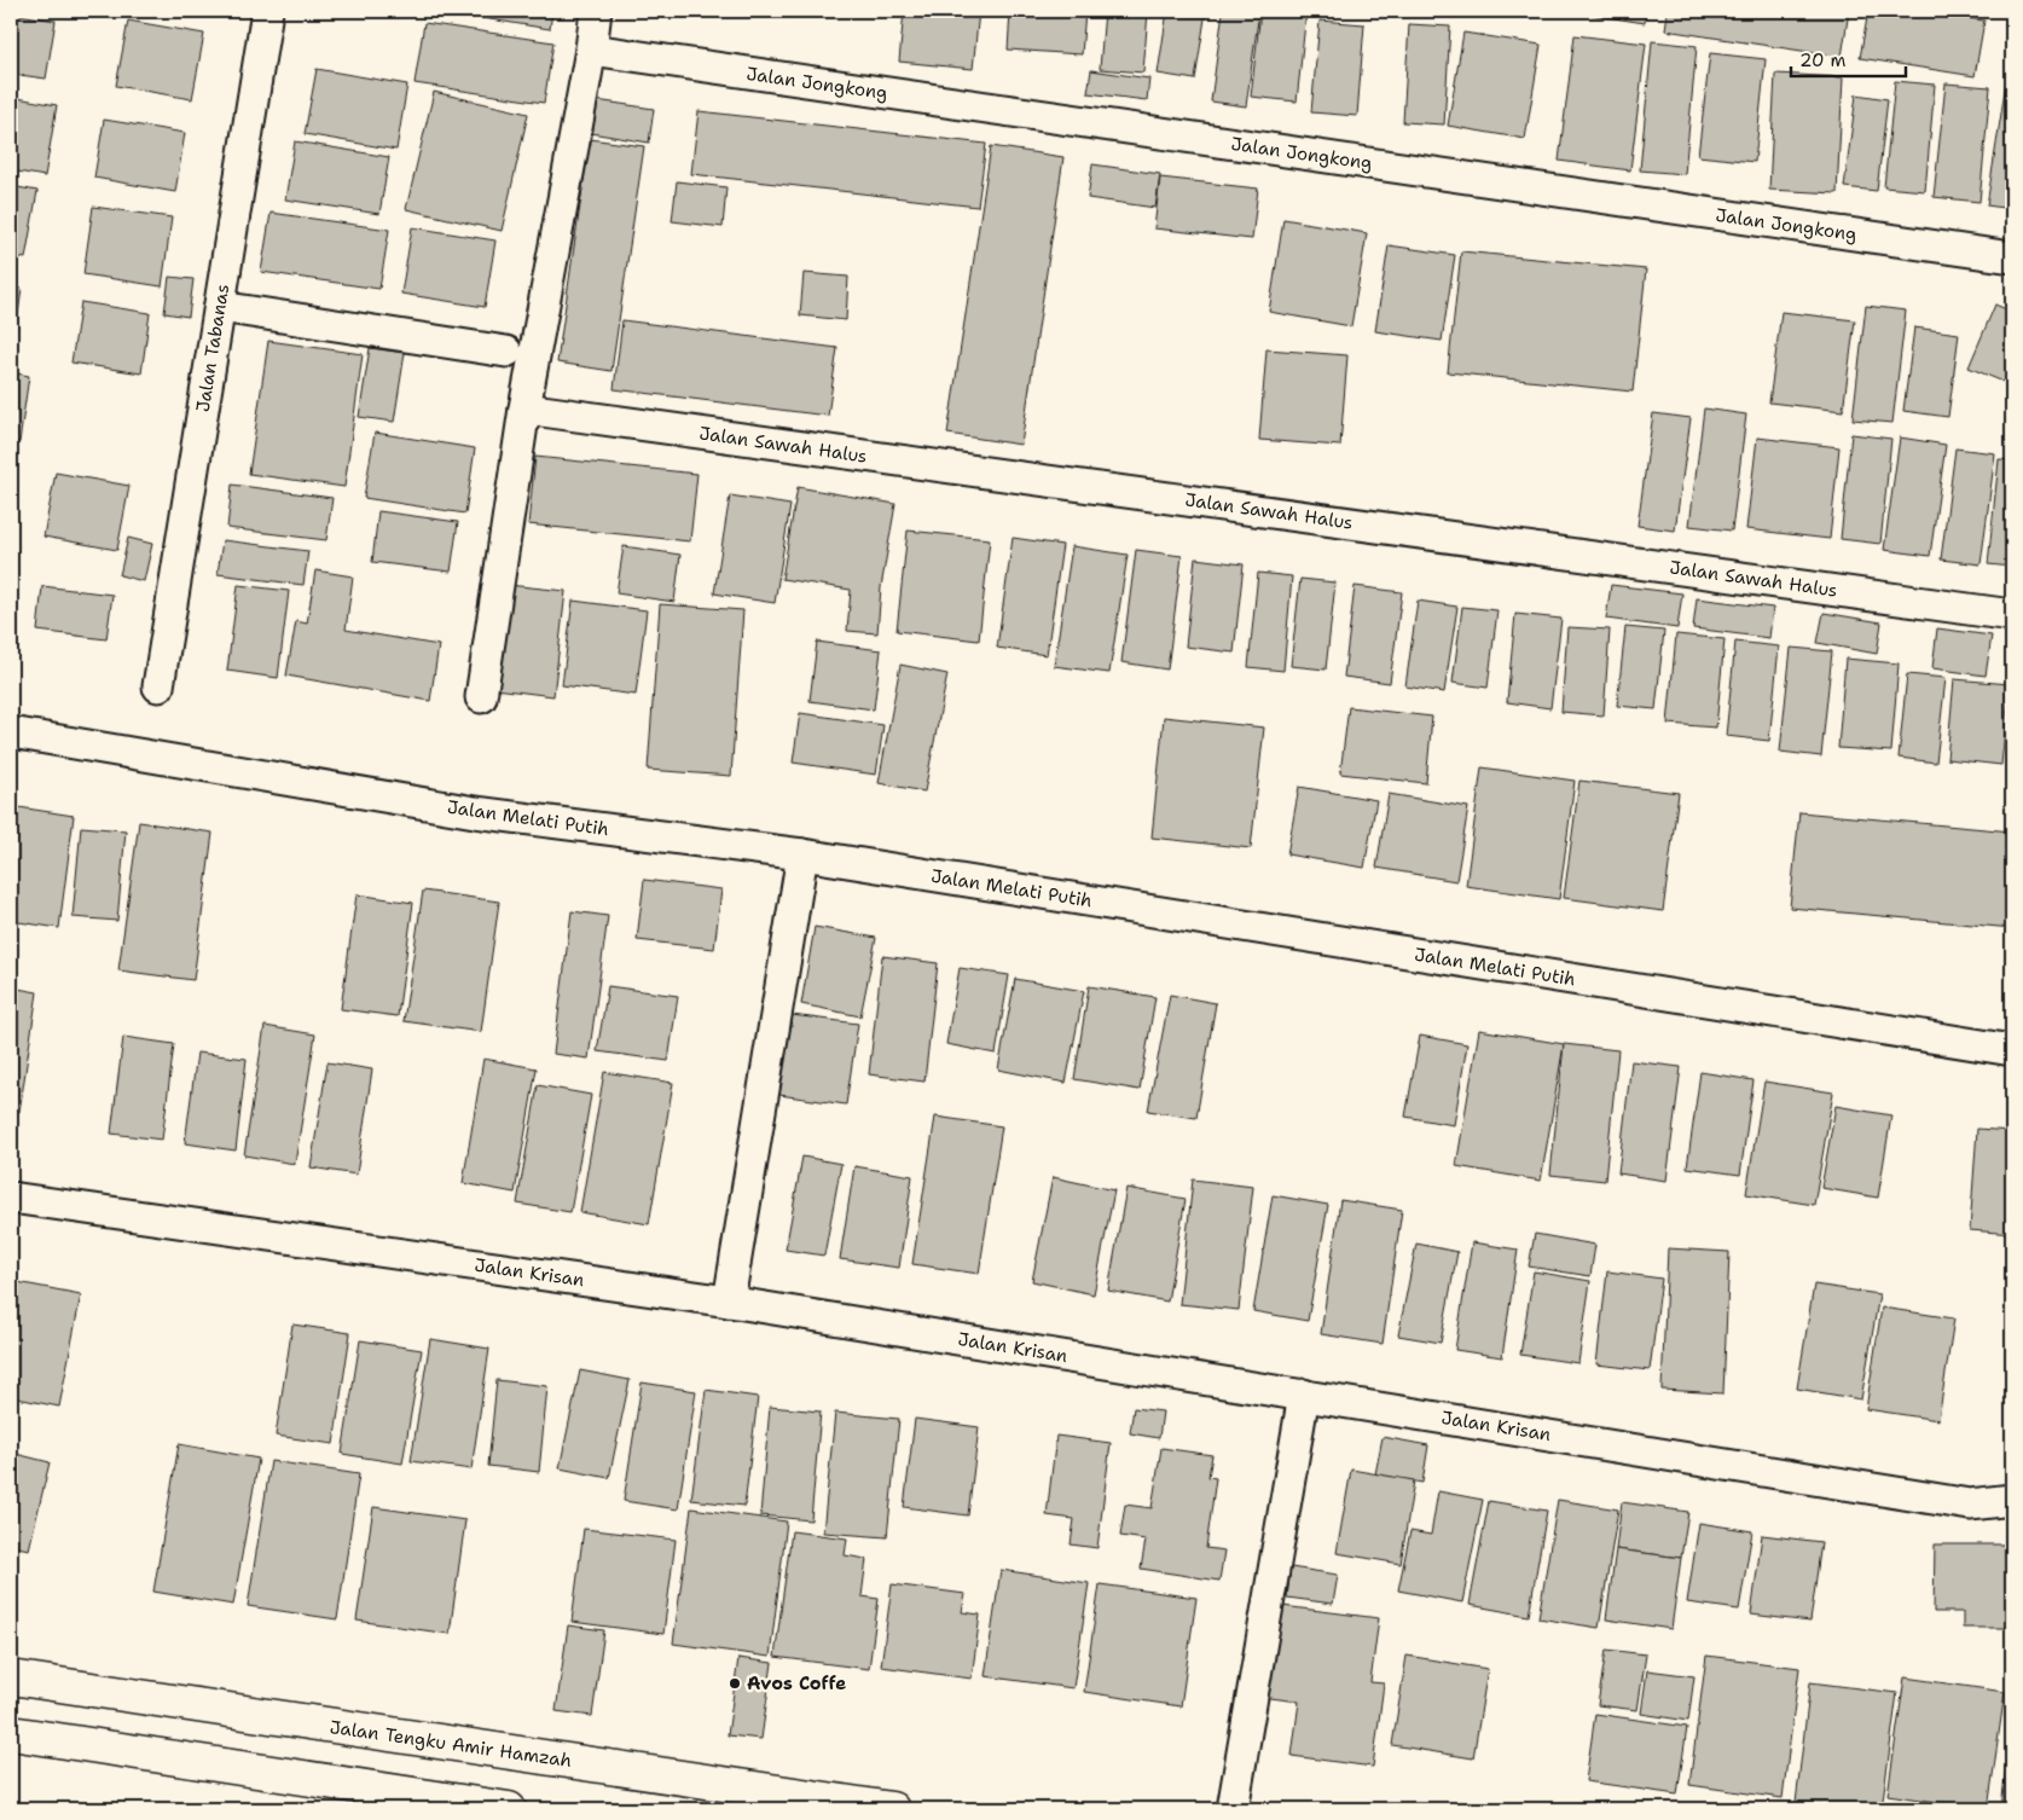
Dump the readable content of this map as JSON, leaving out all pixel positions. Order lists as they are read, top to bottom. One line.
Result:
{"streets":{"main road":["Jalan Tengku Amir Hamzah"],"street":["Jalan Jongkong","Jalan Tabanas","Jalan Sawah Halus","Jalan Melati Putih","Jalan Krisan"]},"places":["Avos Coffe"],"scale_bar":"20 m"}
